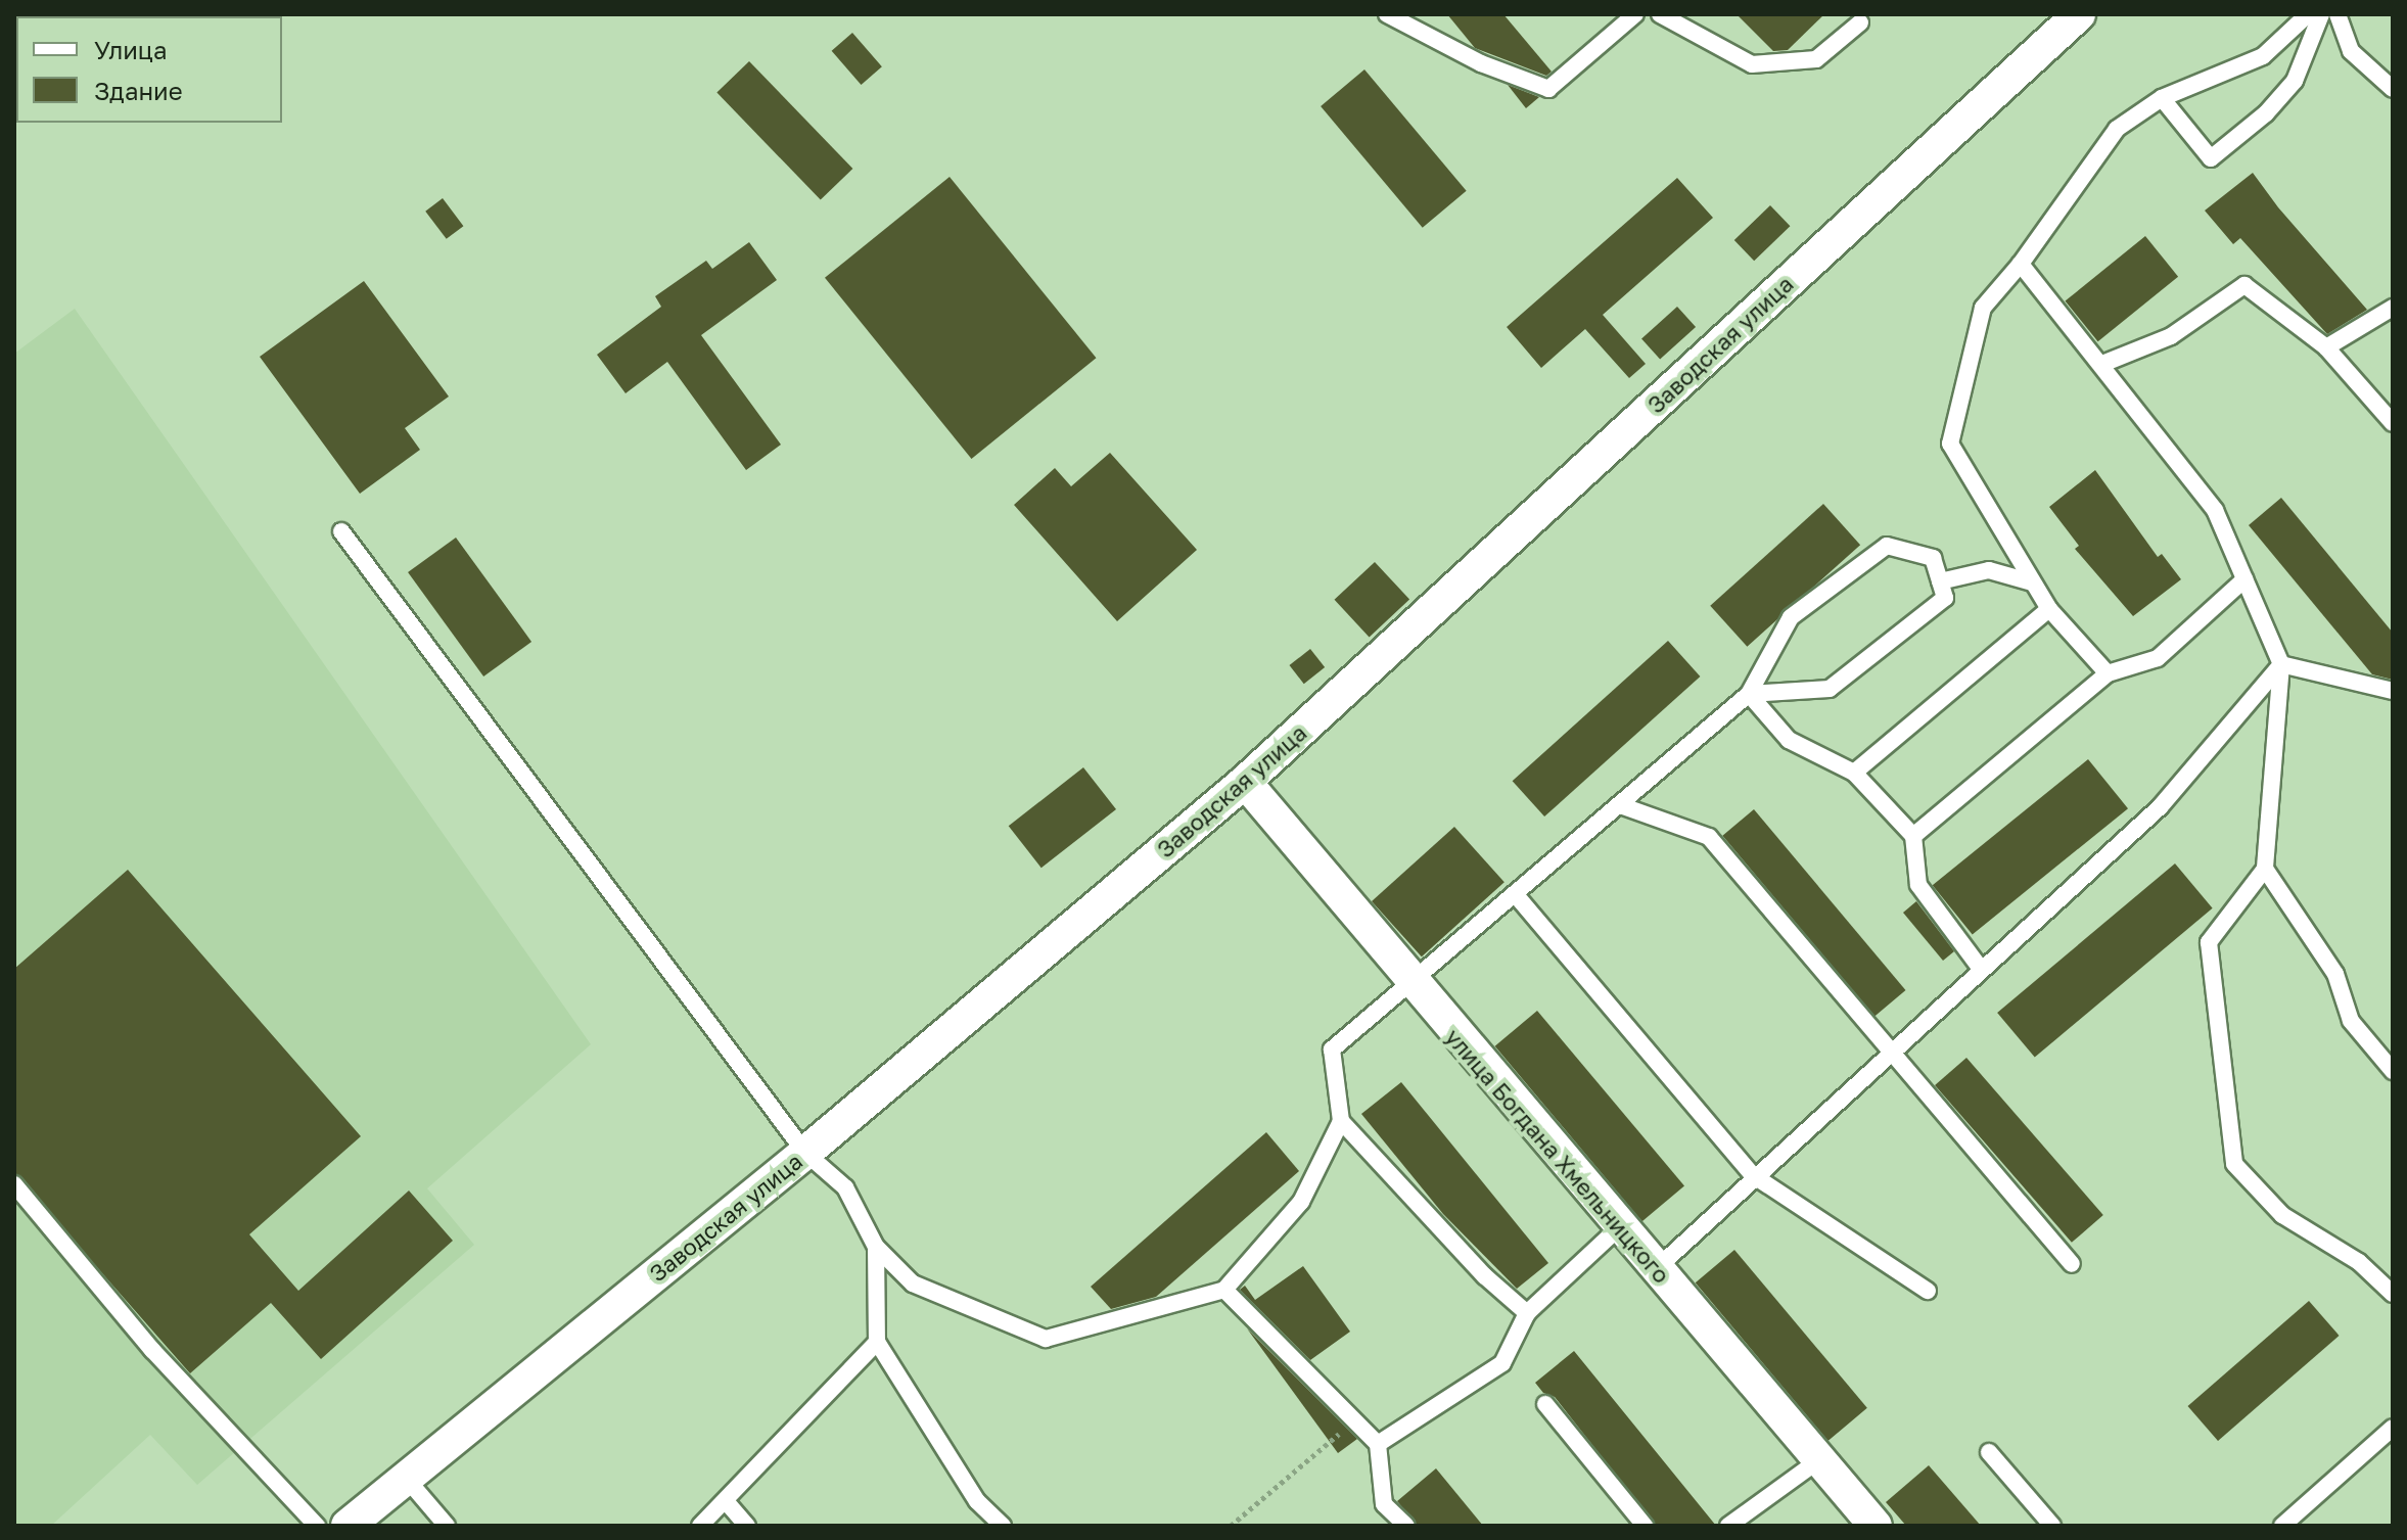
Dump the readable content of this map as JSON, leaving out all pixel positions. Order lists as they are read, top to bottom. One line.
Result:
{"streets":{"street":["Заводская улица","улица Богдана Хмельницкого"]},"crossings":[["Заводская улица","улица Богдана Хмельницкого"]],"legend":["Улица","Здание"]}
